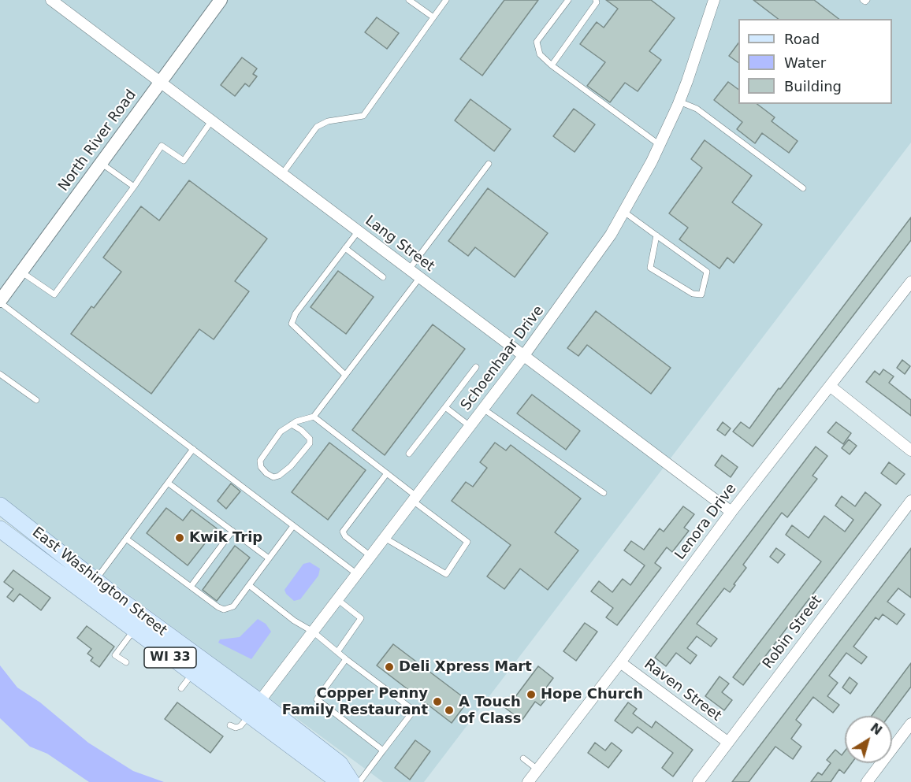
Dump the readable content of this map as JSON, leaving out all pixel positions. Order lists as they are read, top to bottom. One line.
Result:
{"streets":{"main road":["East Washington Street","WI 33"],"street":["North River Road","Lang Street","Schoenhaar Drive","Lenora Drive","Robin Street","Raven Street"]},"crossings":[["North River Road","Lang Street"],["Lang Street","Schoenhaar Drive"],["Lang Street","Lenora Drive"],["Schoenhaar Drive","East Washington Street"],["Lenora Drive","Raven Street"],["Robin Street","Raven Street"]],"places":["Kwik Trip","Deli Xpress Mart","Hope Church","Copper Penny Family Restaurant","A Touch of Class"],"legend":["Road","Water","Building"],"north":"top right"}
